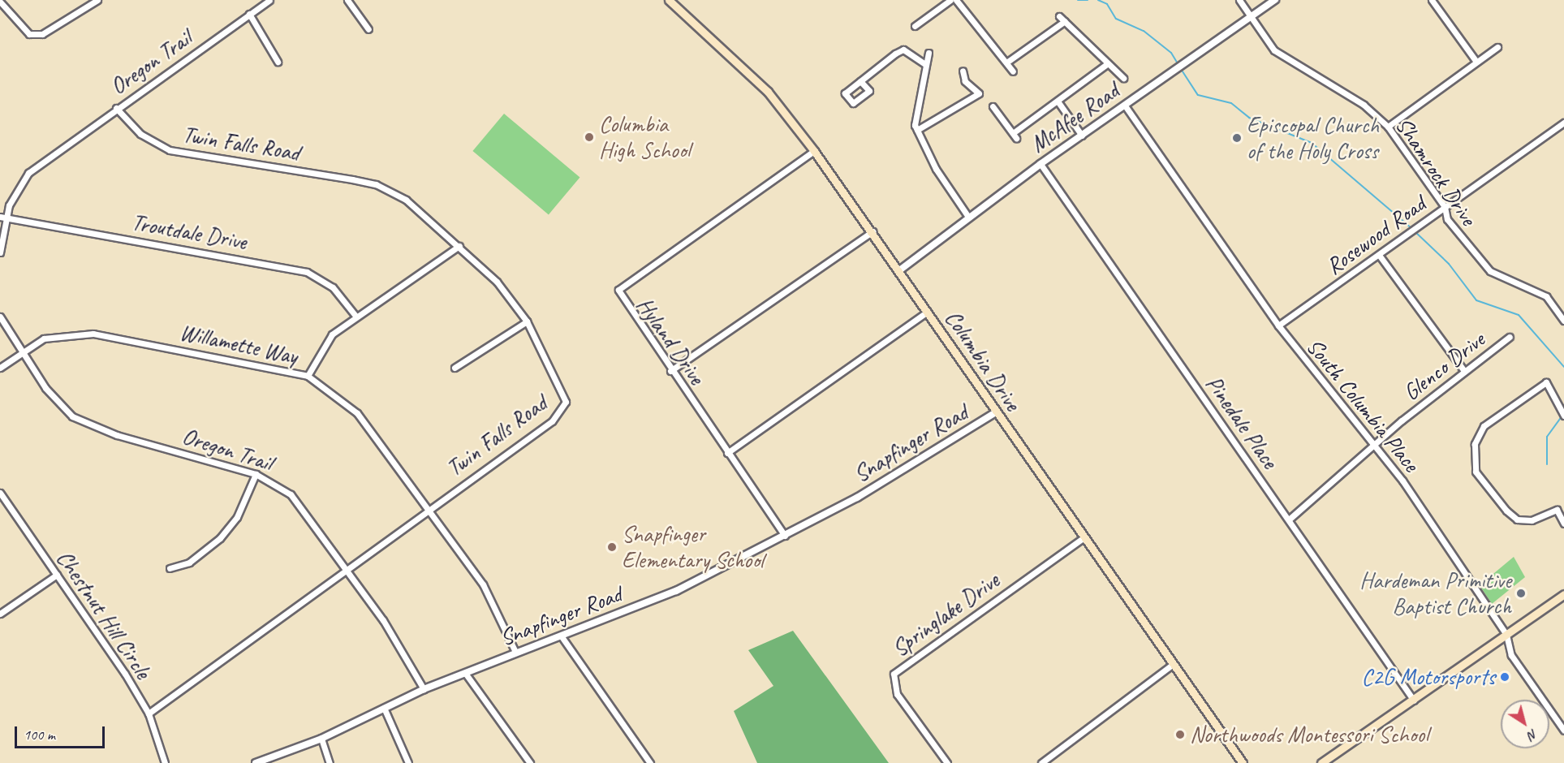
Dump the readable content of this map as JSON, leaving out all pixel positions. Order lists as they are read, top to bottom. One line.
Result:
{"streets":{"main road":["Columbia Drive"],"street":["Oregon Trail","McAfee Road","Twin Falls Road","Shamrock Drive","Troutdale Drive","Rosewood Road","Hyland Drive","Willamette Way","Glenco Drive","South Columbia Place","Pinedale Place","Snapfinger Road","Chestnut Hill Circle","Springlake Drive"]},"crossings":[["Oregon Trail","Twin Falls Road"],["Oregon Trail","Troutdale Drive"],["Oregon Trail","Willamette Way"],["Oregon Trail","Snapfinger Road"],["McAfee Road","Shamrock Drive"],["McAfee Road","Columbia Drive"],["McAfee Road","South Columbia Place"],["McAfee Road","Pinedale Place"],["Twin Falls Road","Willamette Way"],["Twin Falls Road","Chestnut Hill Circle"],["Shamrock Drive","Rosewood Road"],["Rosewood Road","South Columbia Place"],["Hyland Drive","Columbia Drive"],["Hyland Drive","Snapfinger Road"],["Willamette Way","Snapfinger Road"],["Columbia Drive","Snapfinger Road"],["Columbia Drive","Springlake Drive"],["Glenco Drive","South Columbia Place"],["Glenco Drive","Pinedale Place"]],"places":["Columbia High School","Episcopal Church of the Holy Cross","Snapfinger Elementary School","Hardeman Primitive Baptist Church","C2G Motorsports","Northwoods Montessori School"],"scale_bar":"100 m","north":"bottom right"}
